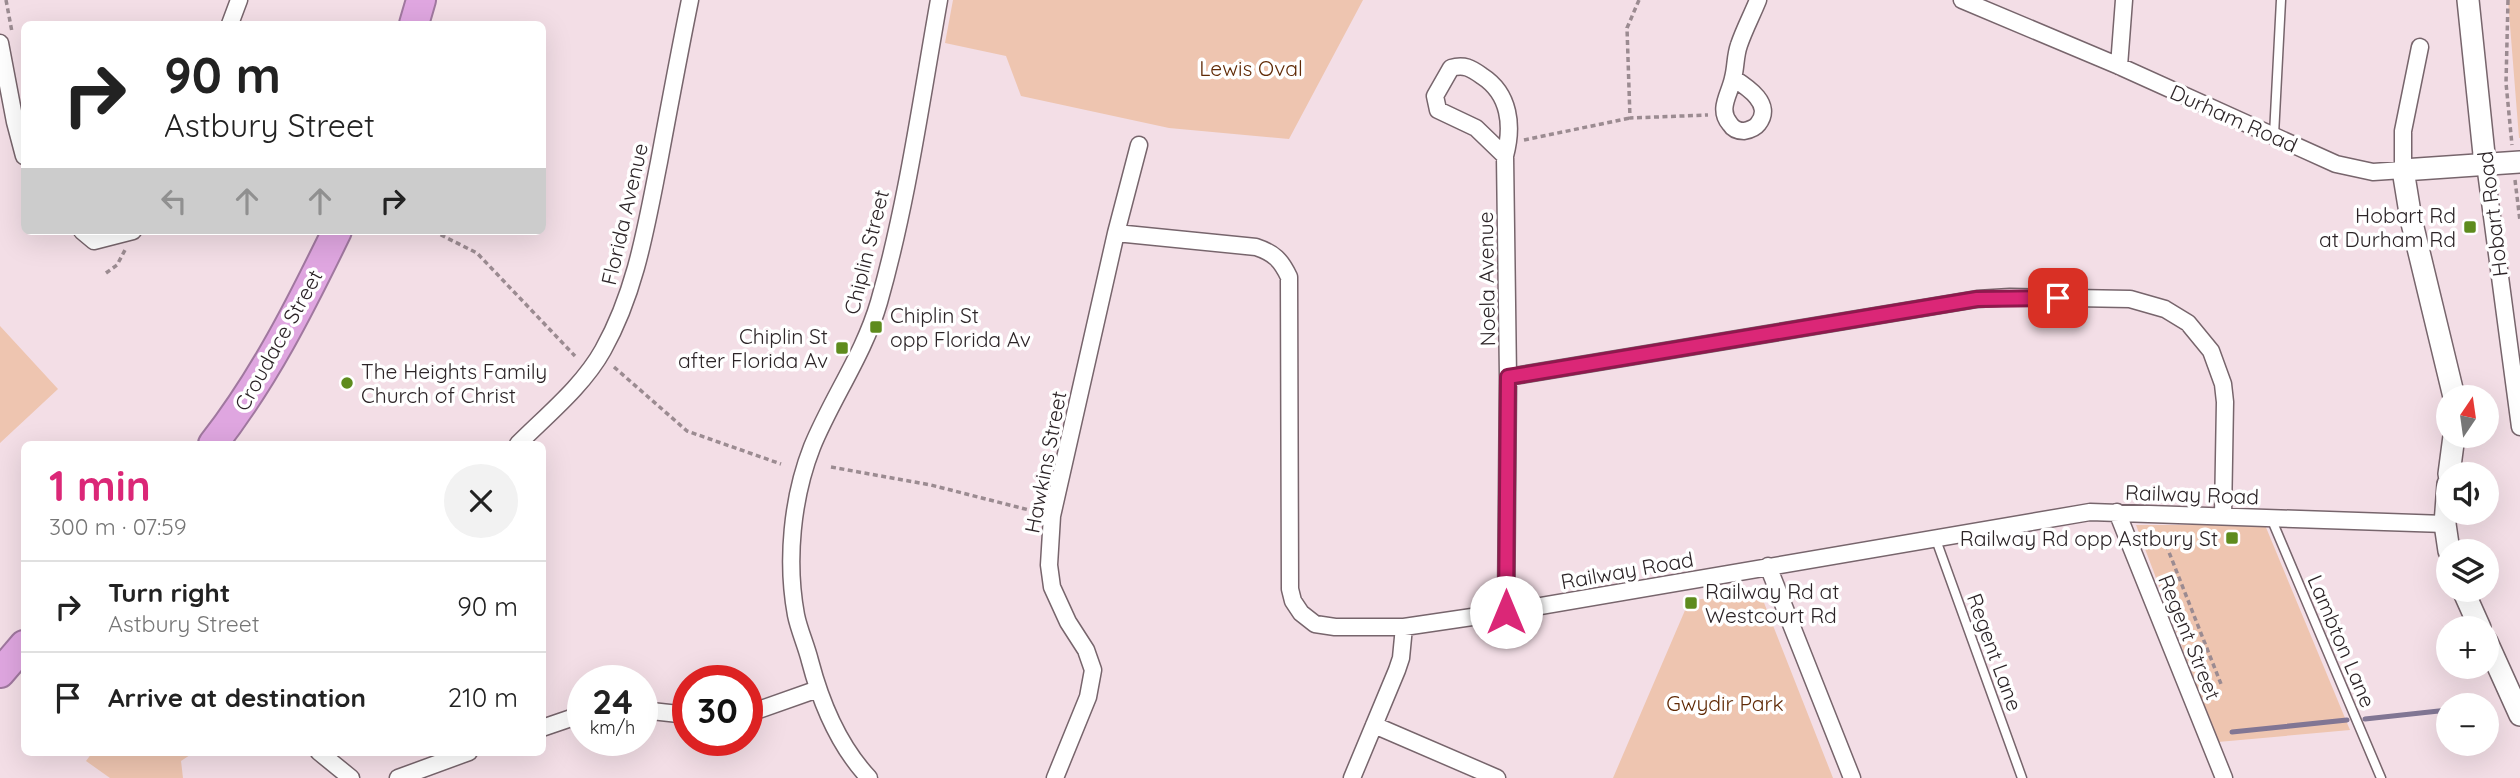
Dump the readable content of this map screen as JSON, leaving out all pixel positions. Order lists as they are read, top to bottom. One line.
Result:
{"streets":{"highway":["Croudace Street"],"main road":["Durham Road","Hobart Road"],"street":["Florida Avenue","Chiplin Street","Noela Avenue","Hawkins Street","Railway Road","Regent Street"],"lane":["Lambton Lane","Regent Lane"]},"crossings":[["Durham Road","Hobart Road"],["Noela Avenue","Railway Road"],["Hawkins Street","Railway Road"],["Railway Road","Regent Street"],["Railway Road","Lambton Lane"],["Railway Road","Regent Lane"]],"parks":["Lewis Oval","Gwydir Park"],"places":{"transit":["Hobart Rd at Durham Rd","Chiplin St opp Florida Av","Chiplin St after Florida Av","Railway Rd opp Astbury St","Railway Rd at Westcourt Rd"],"other":["The Heights Family Church of Christ"]},"north":"top","page":{"turn":["90 m","Astbury Street"],"map_buttons":["+","−"],"heading":["1 min","300 m · 07:59"],"list":[{"name":"Turn right","note":"Astbury Street","value":"90 m"},{"name":"Arrive at destination","value":"210 m"}],"speed":"24 km/h","limit":"30"}}
